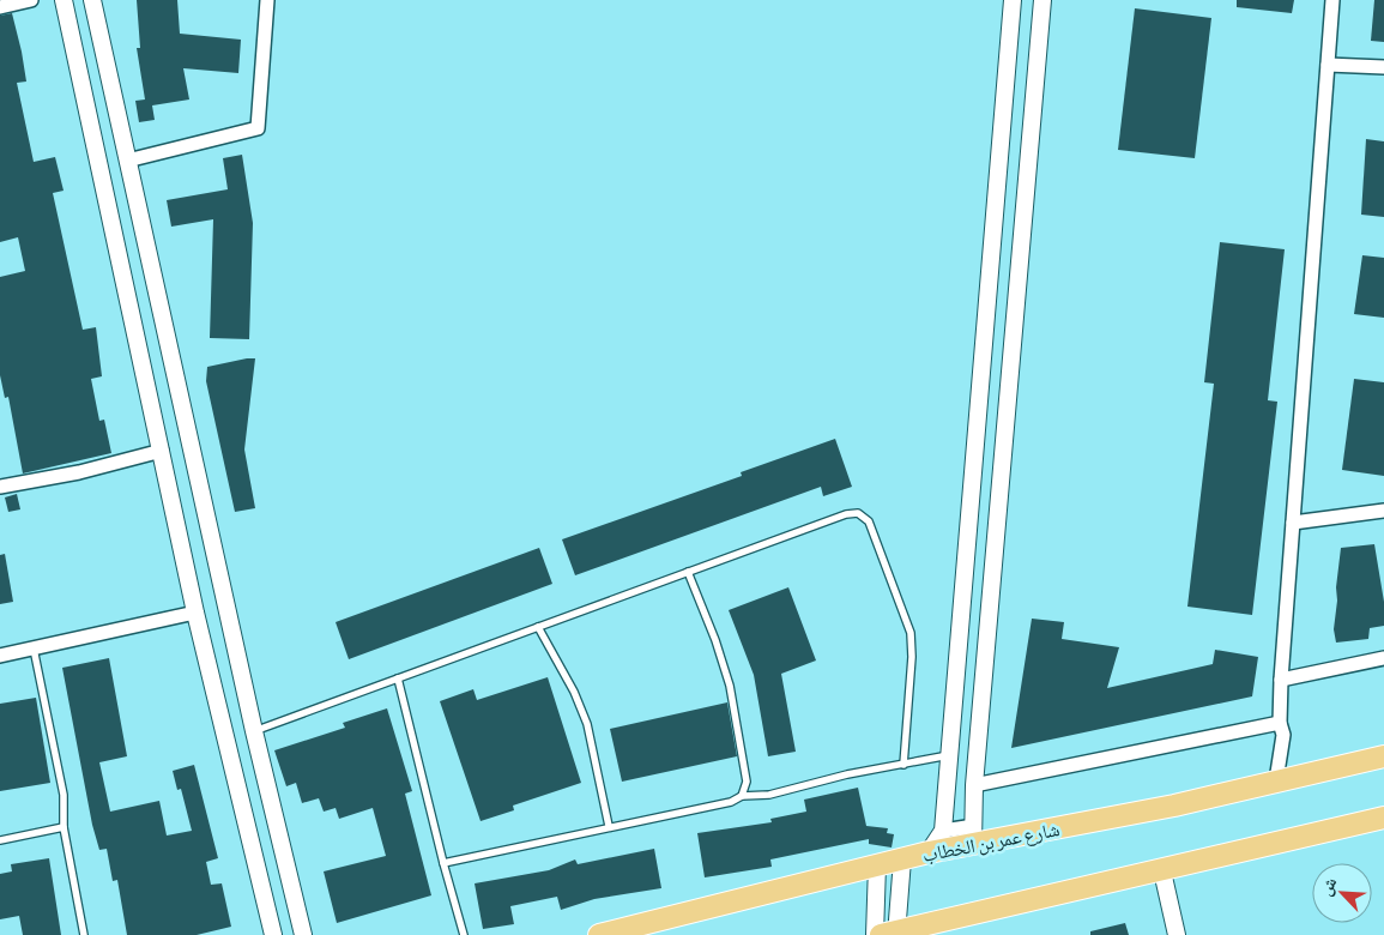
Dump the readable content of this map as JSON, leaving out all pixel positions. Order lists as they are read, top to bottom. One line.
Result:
{"streets":{"main road":["شارع عمر بن الخطاب"]},"north":"top left"}
